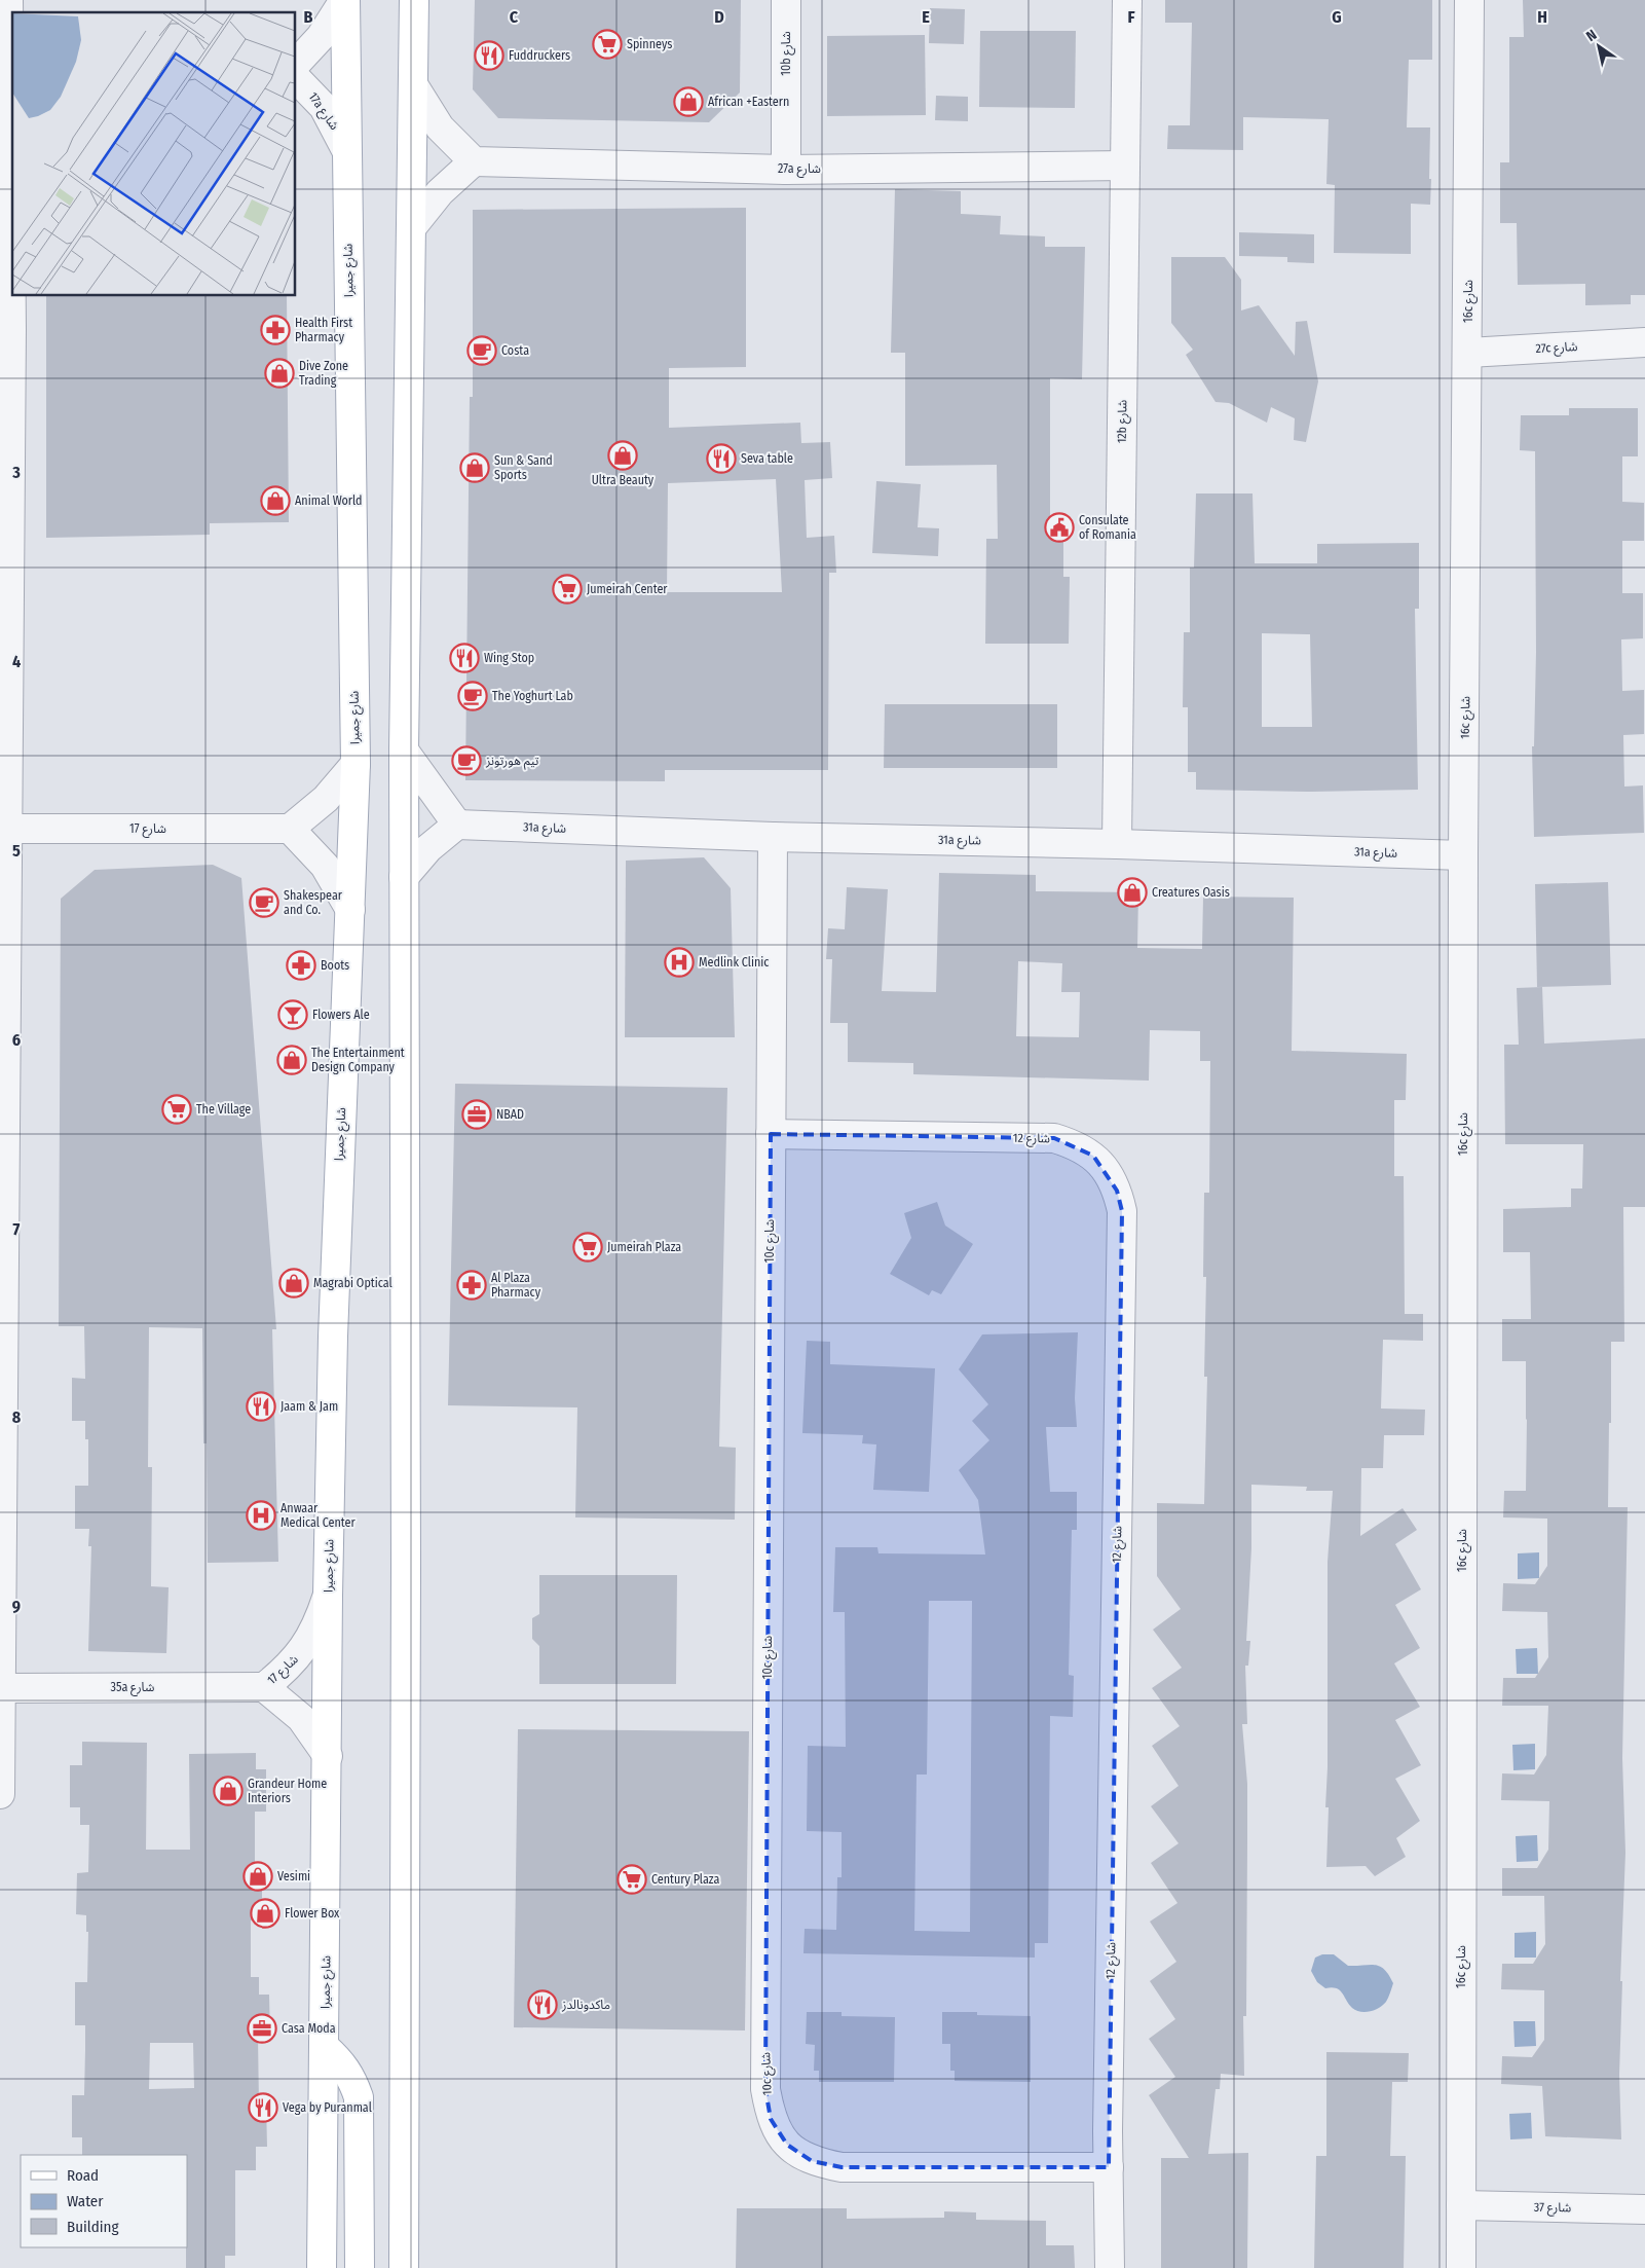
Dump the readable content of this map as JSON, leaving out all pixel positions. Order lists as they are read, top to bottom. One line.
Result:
{"streets":{"main road":["شارع جميرا"],"street":["10b شارع","17a شارع","27a شارع","16c شارع","27c شارع","12b شارع","31a شارع","شارع 17","شارع 12","10c شارع","35a شارع","شارع 37"]},"crossings":[["10b شارع","27a شارع"],["17a شارع","شارع جميرا"],["27a شارع","12b شارع"],["شارع جميرا","شارع 17"],["16c شارع","27c شارع"],["16c شارع","31a شارع"],["16c شارع","شارع 37"],["12b شارع","31a شارع"],["31a شارع","10c شارع"],["شارع 17","35a شارع"],["شارع 12","10c شارع"]],"places":{"supermarket":["Spinneys","Jumeirah Center","The Village","Jumeirah Plaza","Century Plaza"],"restaurant":["Fuddruckers","Seva table","Wing Stop","Jaam & Jam","ماكدونالدز","Vega by Puranmal"],"shop":["African +Eastern","Dive Zone Trading","Ultra Beauty","Sun & Sand Sports","Animal World","Creatures Oasis","The Entertainment Design Company","Magrabi Optical","Grandeur Home Interiors","Vesimi","Flower Box"],"pharmacy":["Health First Pharmacy","Boots","Al Plaza Pharmacy"],"cafe":["Costa","The Yoghurt Lab","تيم هورتونز","Shakespear and Co."],"public building":["Consulate of Romania"],"hospital":["Medlink Clinic","Anwaar Medical Center"],"bar":["Flowers Ale"],"office":["NBAD","Casa Moda"]},"legend":["Road","Water","Building"],"north":"top left","grid":{"columns":["B","C","D","E","F","G","H"],"rows":["3","4","5","6","7","8","9"]}}
